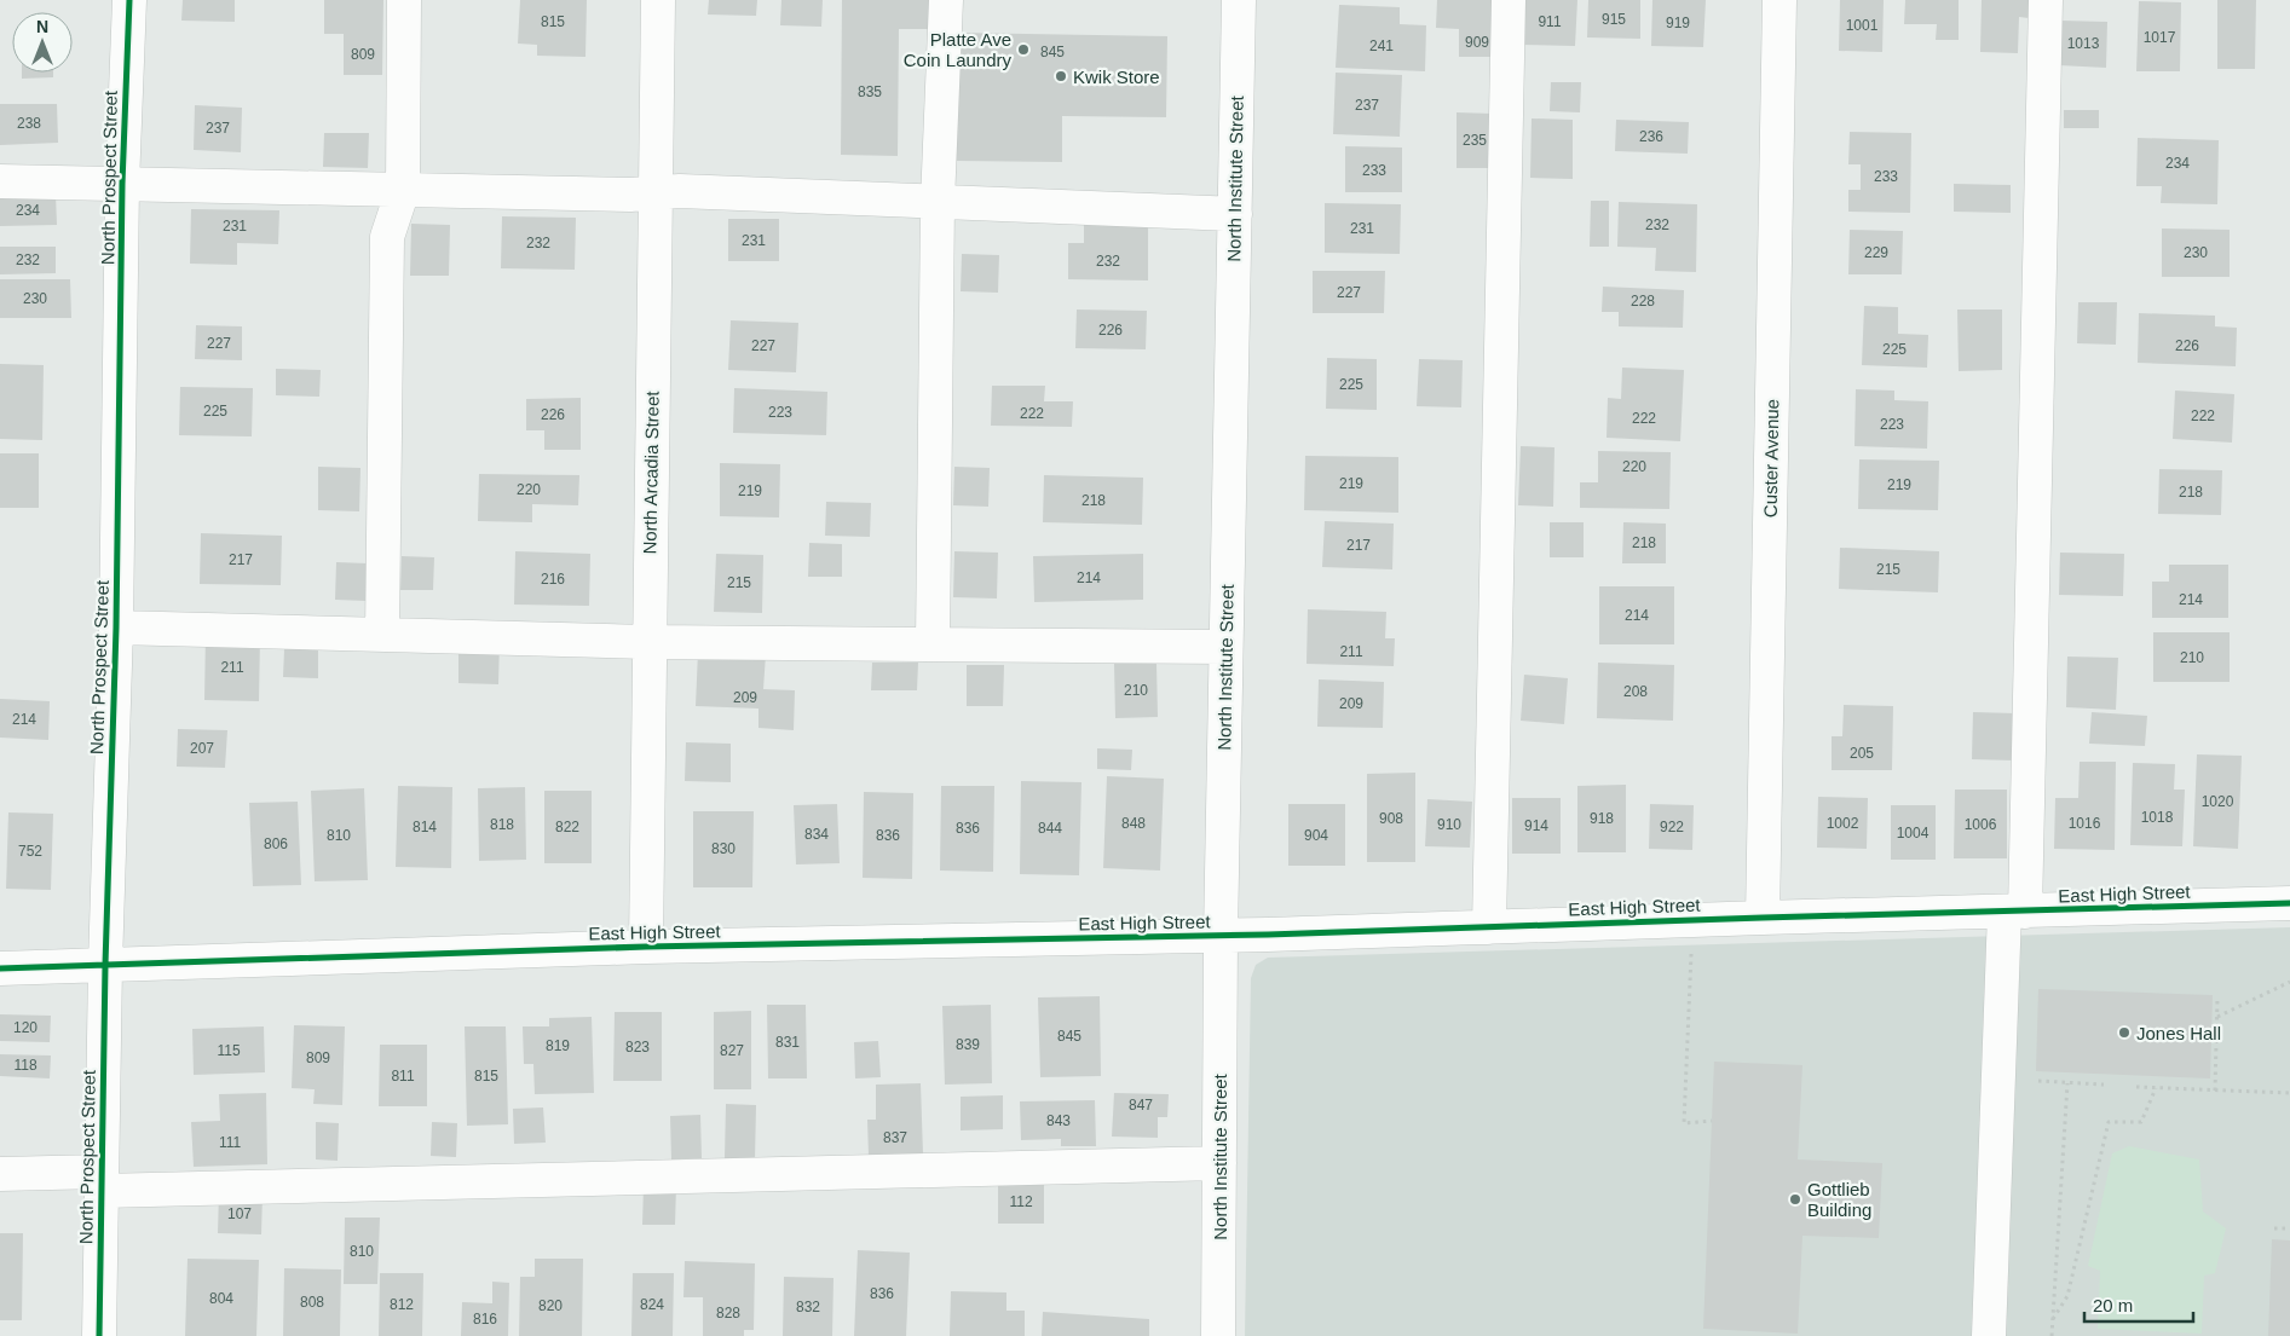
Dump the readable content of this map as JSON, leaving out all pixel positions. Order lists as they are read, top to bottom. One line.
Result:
{"streets":{"street":["North Prospect Street","North Institute Street","Custer Avenue","North Arcadia Street","East High Street"]},"crossings":[["North Prospect Street","East High Street"],["North Institute Street","East High Street"],["Custer Avenue","East High Street"],["North Arcadia Street","East High Street"]],"places":["Platte Ave Coin Laundry","Kwik Store","Jones Hall","Gottlieb Building"],"house_numbers":["915","815","911","919","1001","1017","909","1013","241","845","809","835","237","238","237","236","235","234","233","233","234","232","231","231","231","232","229","230","232","232","227","230","228","226","227","227","226","225","225","225","223","222","226","222","222","223","220","219","219","220","219","218","218","218","217","217","215","214","216","215","214","214","211","210","211","210","208","209","209","214","207","205","1020","1018","908","918","848","1002","1016","818","910","1006","914","814","822","922","836","844","1004","834","810","836","904","806","830","752","120","845","831","839","819","823","115","827","809","118","811","815","847","843","837","111","112","107","810","836","804","808","812","824","820","832","828","816"],"scale_bar":"20 m","north":"top"}
